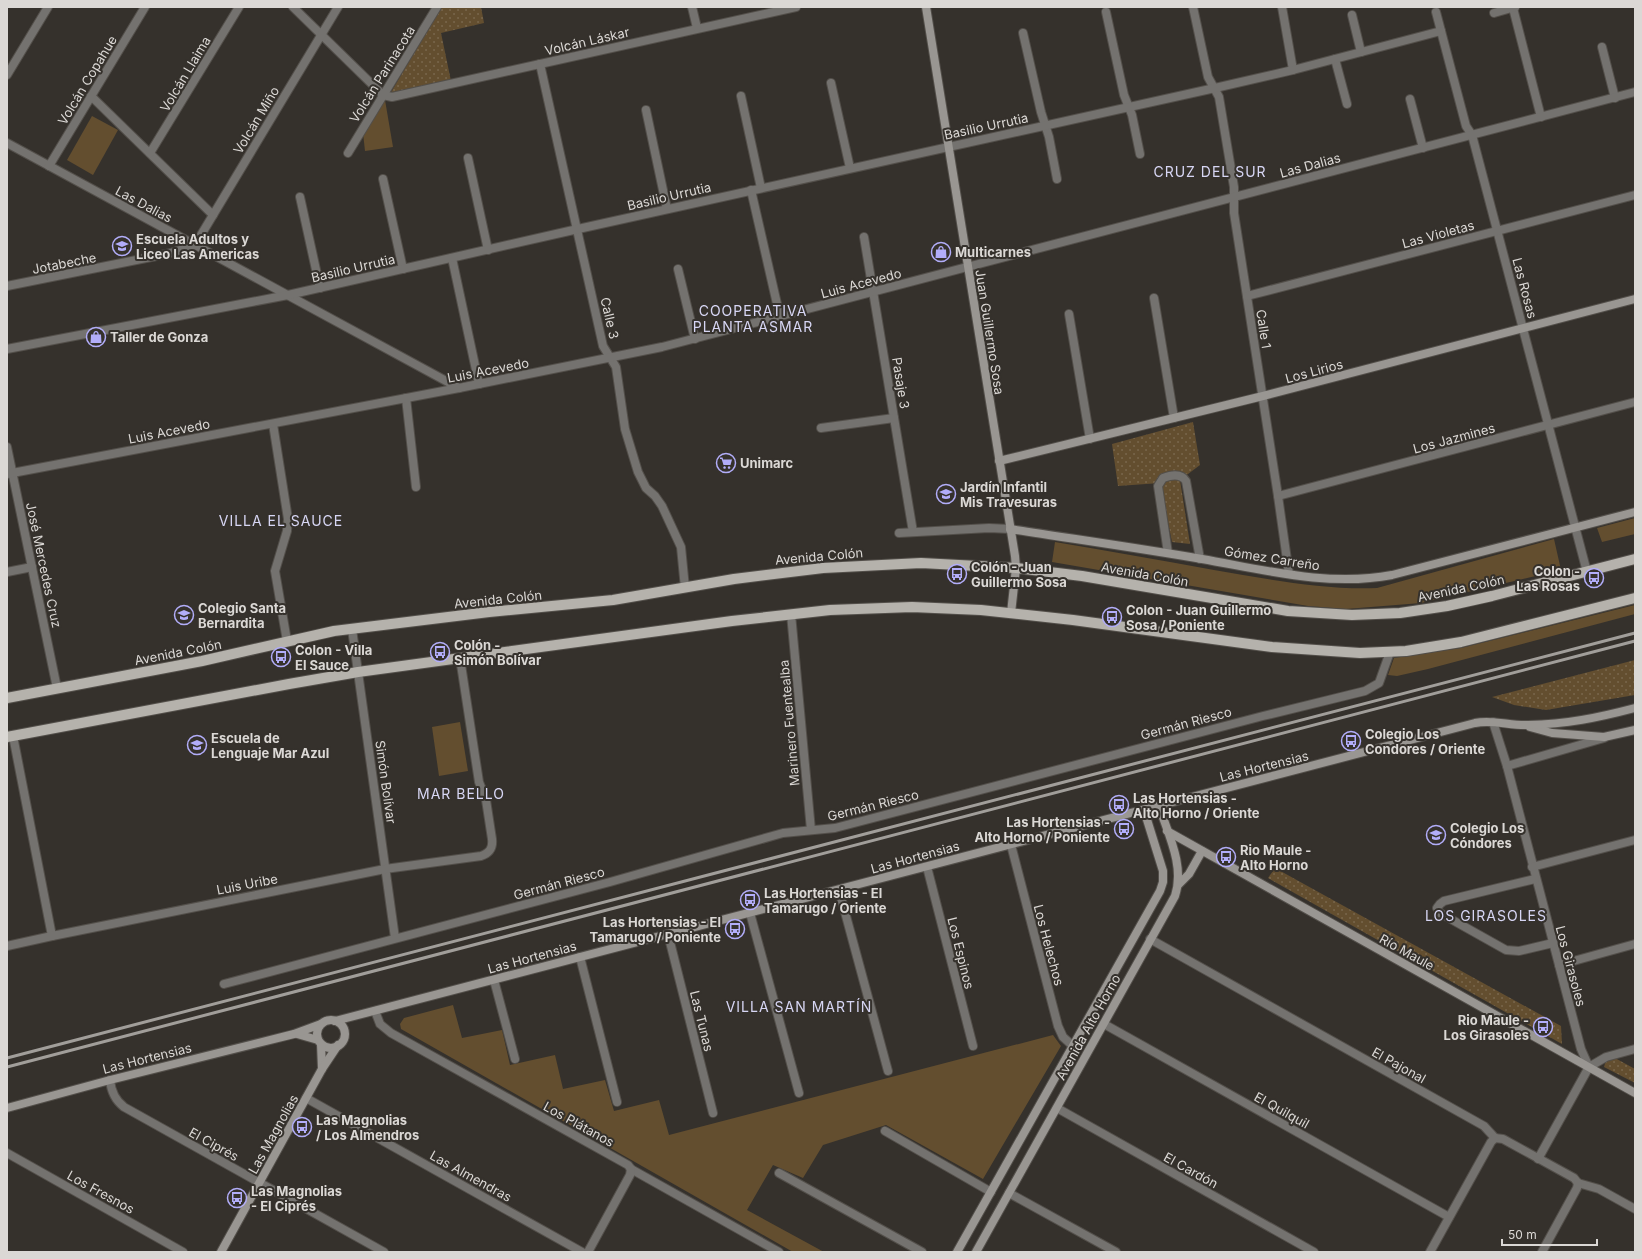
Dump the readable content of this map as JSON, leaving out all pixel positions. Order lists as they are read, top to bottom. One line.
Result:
{"streets":{"main road":["Avenida Colón"],"street":["Volcán Láskar","Volcán Llaima","Volcán Parinacota","Volcán Copahue","Volcán Miño","Basilio Urrutia","Las Dalias","Las Violetas","Jotabeche","Luis Acevedo","Las Rosas","Calle 3","Calle 1","Juan Guillermo Sosa","Los Lirios","Pasaje 3","Los Jazmines","Gómez Carreño","José Mercedes Cruz","Marinero Fuentealba","Germán Riesco","Las Hortensias","Simón Bolívar","Luis Uribe","Los Helechos","Río Maule","Los Espinos","Los Girasoles","Las Tunas","Avenida Alto Horno","El Pajonal","El Quilquil","Los Plátanos","Las Magnolias","El Ciprés","El Cardón","Las Almendras","Los Fresnos"]},"crossings":[["Volcán Láskar","Volcán Parinacota"],["Volcán Láskar","Calle 3"],["Volcán Copahue","Las Dalias"],["Volcán Miño","Las Dalias"],["Volcán Miño","Jotabeche"],["Basilio Urrutia","Las Dalias"],["Basilio Urrutia","Las Rosas"],["Basilio Urrutia","Calle 3"],["Basilio Urrutia","Calle 1"],["Basilio Urrutia","Juan Guillermo Sosa"],["Las Dalias","Jotabeche"],["Las Dalias","Luis Acevedo"],["Las Dalias","Las Rosas"],["Las Dalias","Calle 1"],["Las Dalias","Juan Guillermo Sosa"],["Las Violetas","Las Rosas"],["Las Violetas","Calle 1"],["Luis Acevedo","Calle 3"],["Luis Acevedo","Juan Guillermo Sosa"],["Luis Acevedo","Pasaje 3"],["Luis Acevedo","José Mercedes Cruz"],["Las Rosas","Los Lirios"],["Las Rosas","Los Jazmines"],["Las Rosas","Avenida Colón"],["Las Rosas","Gómez Carreño"],["Calle 3","Avenida Colón"],["Calle 1","Los Lirios"],["Calle 1","Los Jazmines"],["Calle 1","Gómez Carreño"],["Juan Guillermo Sosa","Los Lirios"],["Juan Guillermo Sosa","Avenida Colón"],["Juan Guillermo Sosa","Gómez Carreño"],["Pasaje 3","Gómez Carreño"],["Avenida Colón","José Mercedes Cruz"],["Avenida Colón","Simón Bolívar"],["Marinero Fuentealba","Germán Riesco"],["Germán Riesco","Simón Bolívar"],["Las Hortensias","Los Helechos"],["Las Hortensias","Los Espinos"],["Las Hortensias","Los Girasoles"],["Las Hortensias","Las Tunas"],["Las Hortensias","Avenida Alto Horno"],["Las Hortensias","Los Plátanos"],["Las Hortensias","Las Magnolias"],["Las Hortensias","El Ciprés"],["Simón Bolívar","Luis Uribe"],["Los Helechos","Avenida Alto Horno"],["Río Maule","Los Girasoles"],["Río Maule","Avenida Alto Horno"],["Avenida Alto Horno","El Pajonal"],["Avenida Alto Horno","El Quilquil"],["Avenida Alto Horno","El Cardón"],["Las Magnolias","El Ciprés"],["Las Magnolias","Las Almendras"]],"districts":["CRUZ DEL SUR","COOPERATIVA PLANTA ASMAR","VILLA EL SAUCE","MAR BELLO","LOS GIRASOLES","VILLA SAN MARTÍN"],"places":{"school or university":["Escuela Adultos y Liceo Las Americas","Jardín Infantil Mis Travesuras","Colegio Santa Bernardita","Escuela de Lenguaje Mar Azul","Colegio Los Cóndores"],"shop":["Multicarnes","Taller de Gonza"],"supermarket":["Unimarc"],"bus stop":["Colón - Juan Guillermo Sosa","Colon - Las Rosas","Colon - Juan Guillermo Sosa / Poniente","Colón - Simón Bolívar","Colon - Villa El Sauce","Colegio Los Condores / Oriente","Las Hortensias - Alto Horno / Oriente","Las Hortensias - Alto Horno / Poniente","Rio Maule - Alto Horno","Las Hortensias - El Tamarugo / Oriente","Las Hortensias - El Tamarugo / Poniente","Rio Maule - Los Girasoles","Las Magnolias / Los Almendros","Las Magnolias - El Ciprés"]},"scale_bar":"50 m"}
